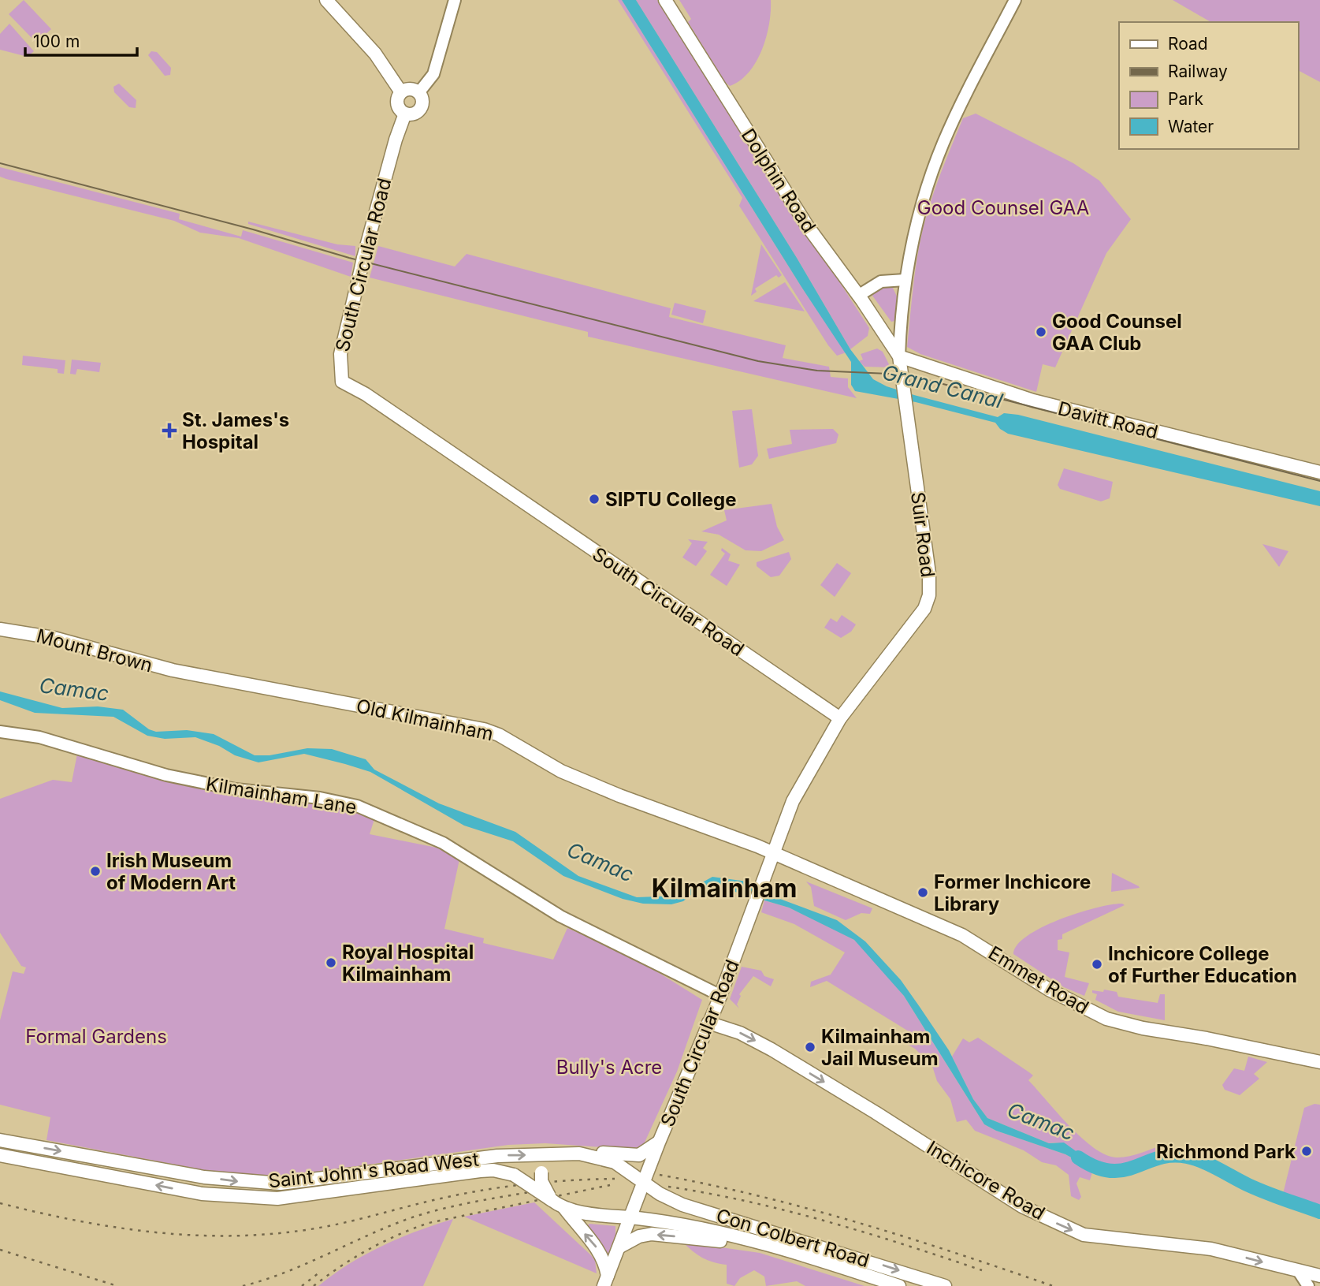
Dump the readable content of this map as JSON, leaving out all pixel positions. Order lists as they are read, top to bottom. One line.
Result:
{"streets":{"main road":["Dolphin Road","South Circular Road","Davitt Road","Suir Road","Mount Brown","Old Kilmainham","Emmet Road","Saint John's Road West","Inchicore Road","Con Colbert Road"],"street":["Kilmainham Lane"]},"crossings":[["Dolphin Road","Davitt Road"],["Dolphin Road","Suir Road"],["South Circular Road","Suir Road"],["South Circular Road","Old Kilmainham"],["South Circular Road","Kilmainham Lane"],["South Circular Road","Emmet Road"],["South Circular Road","Saint John's Road West"],["South Circular Road","Inchicore Road"],["South Circular Road","Con Colbert Road"],["Davitt Road","Suir Road"],["Mount Brown","Old Kilmainham"],["Old Kilmainham","Emmet Road"],["Saint John's Road West","Con Colbert Road"]],"one_way":["Inchicore Road"],"districts":["Kilmainham"],"water":["Grand Canal","Camac"],"parks":["Good Counsel GAA","Formal Gardens","Bully's Acre"],"places":{"other":["Good Counsel GAA Club","SIPTU College","Irish Museum of Modern Art","Former Inchicore Library","Royal Hospital Kilmainham","Inchicore College of Further Education","Kilmainham Jail Museum","Richmond Park"],"health":["St. James's Hospital"]},"legend":["Road","Railway","Park","Water"],"scale_bar":"100 m"}
